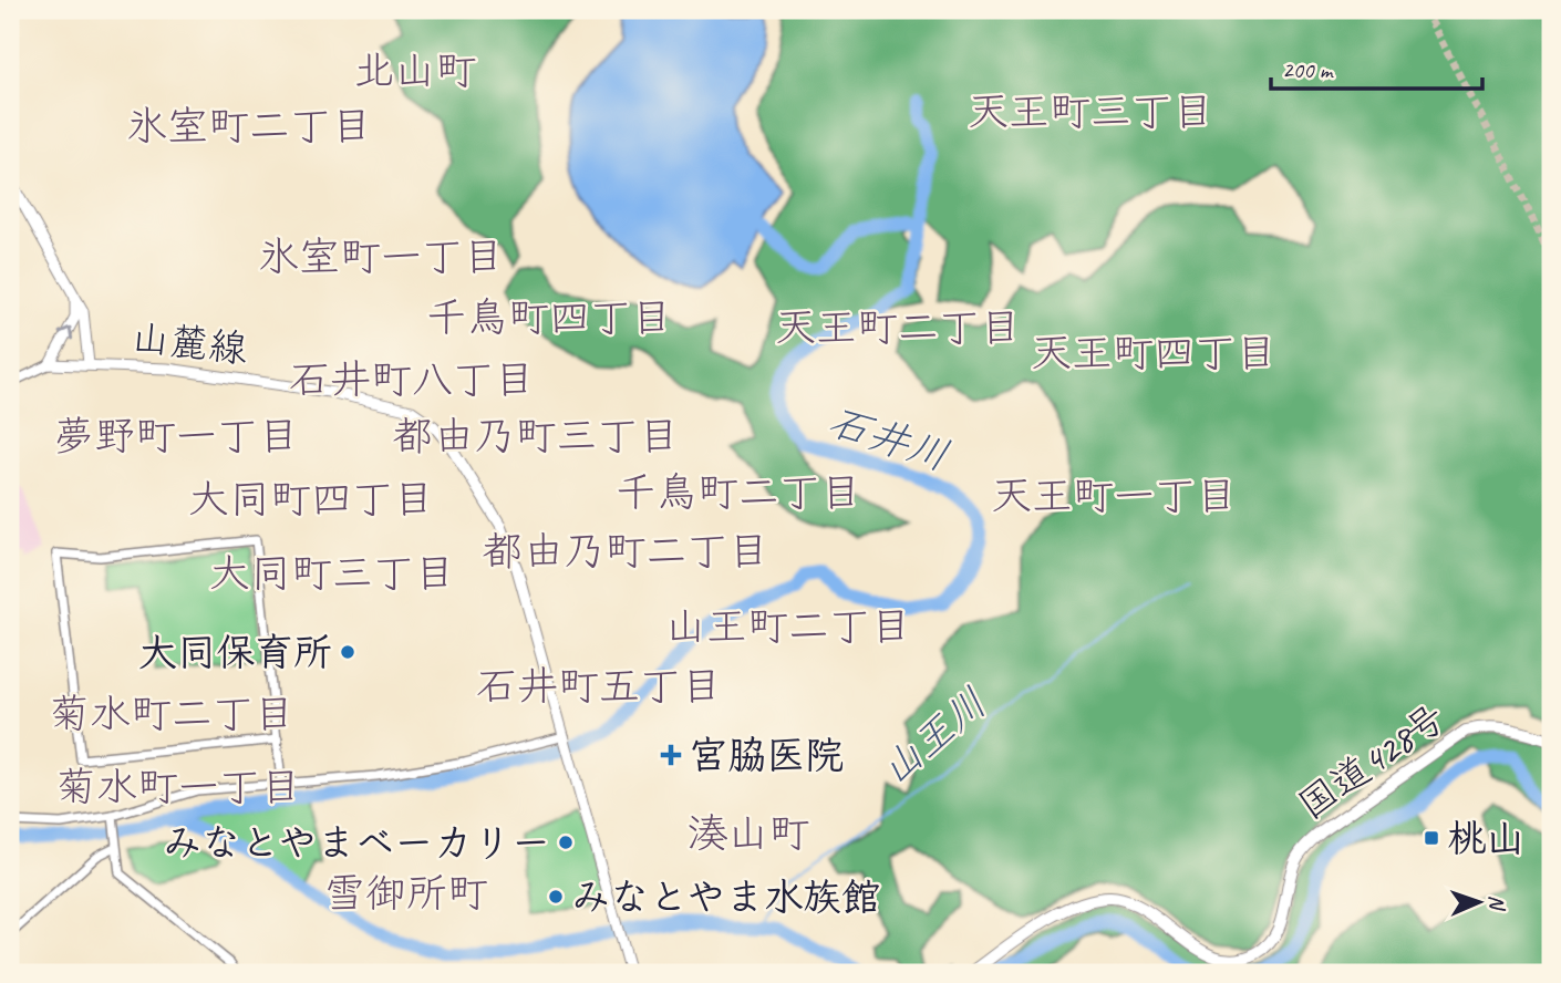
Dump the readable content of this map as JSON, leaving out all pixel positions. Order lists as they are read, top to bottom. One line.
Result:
{"streets":{"highway":["国道428号"],"main road":["山麓線"]},"districts":["北山町","天王町三丁目","氷室町二丁目","氷室町一丁目","千鳥町四丁目","天王町二丁目","天王町四丁目","石井町八丁目","夢野町一丁目","都由乃町三丁目","千鳥町二丁目","天王町一丁目","大同町四丁目","都由乃町二丁目","大同町三丁目","山王町二丁目","石井町五丁目","菊水町二丁目","菊水町一丁目","湊山町","雪御所町"],"water":["石井川","山王川"],"places":{"other":["大同保育所","みなとやまベーカリー","みなとやま水族館"],"health":["宮脇医院"],"transit":["桃山"]},"scale_bar":"200 m","north":"right"}
